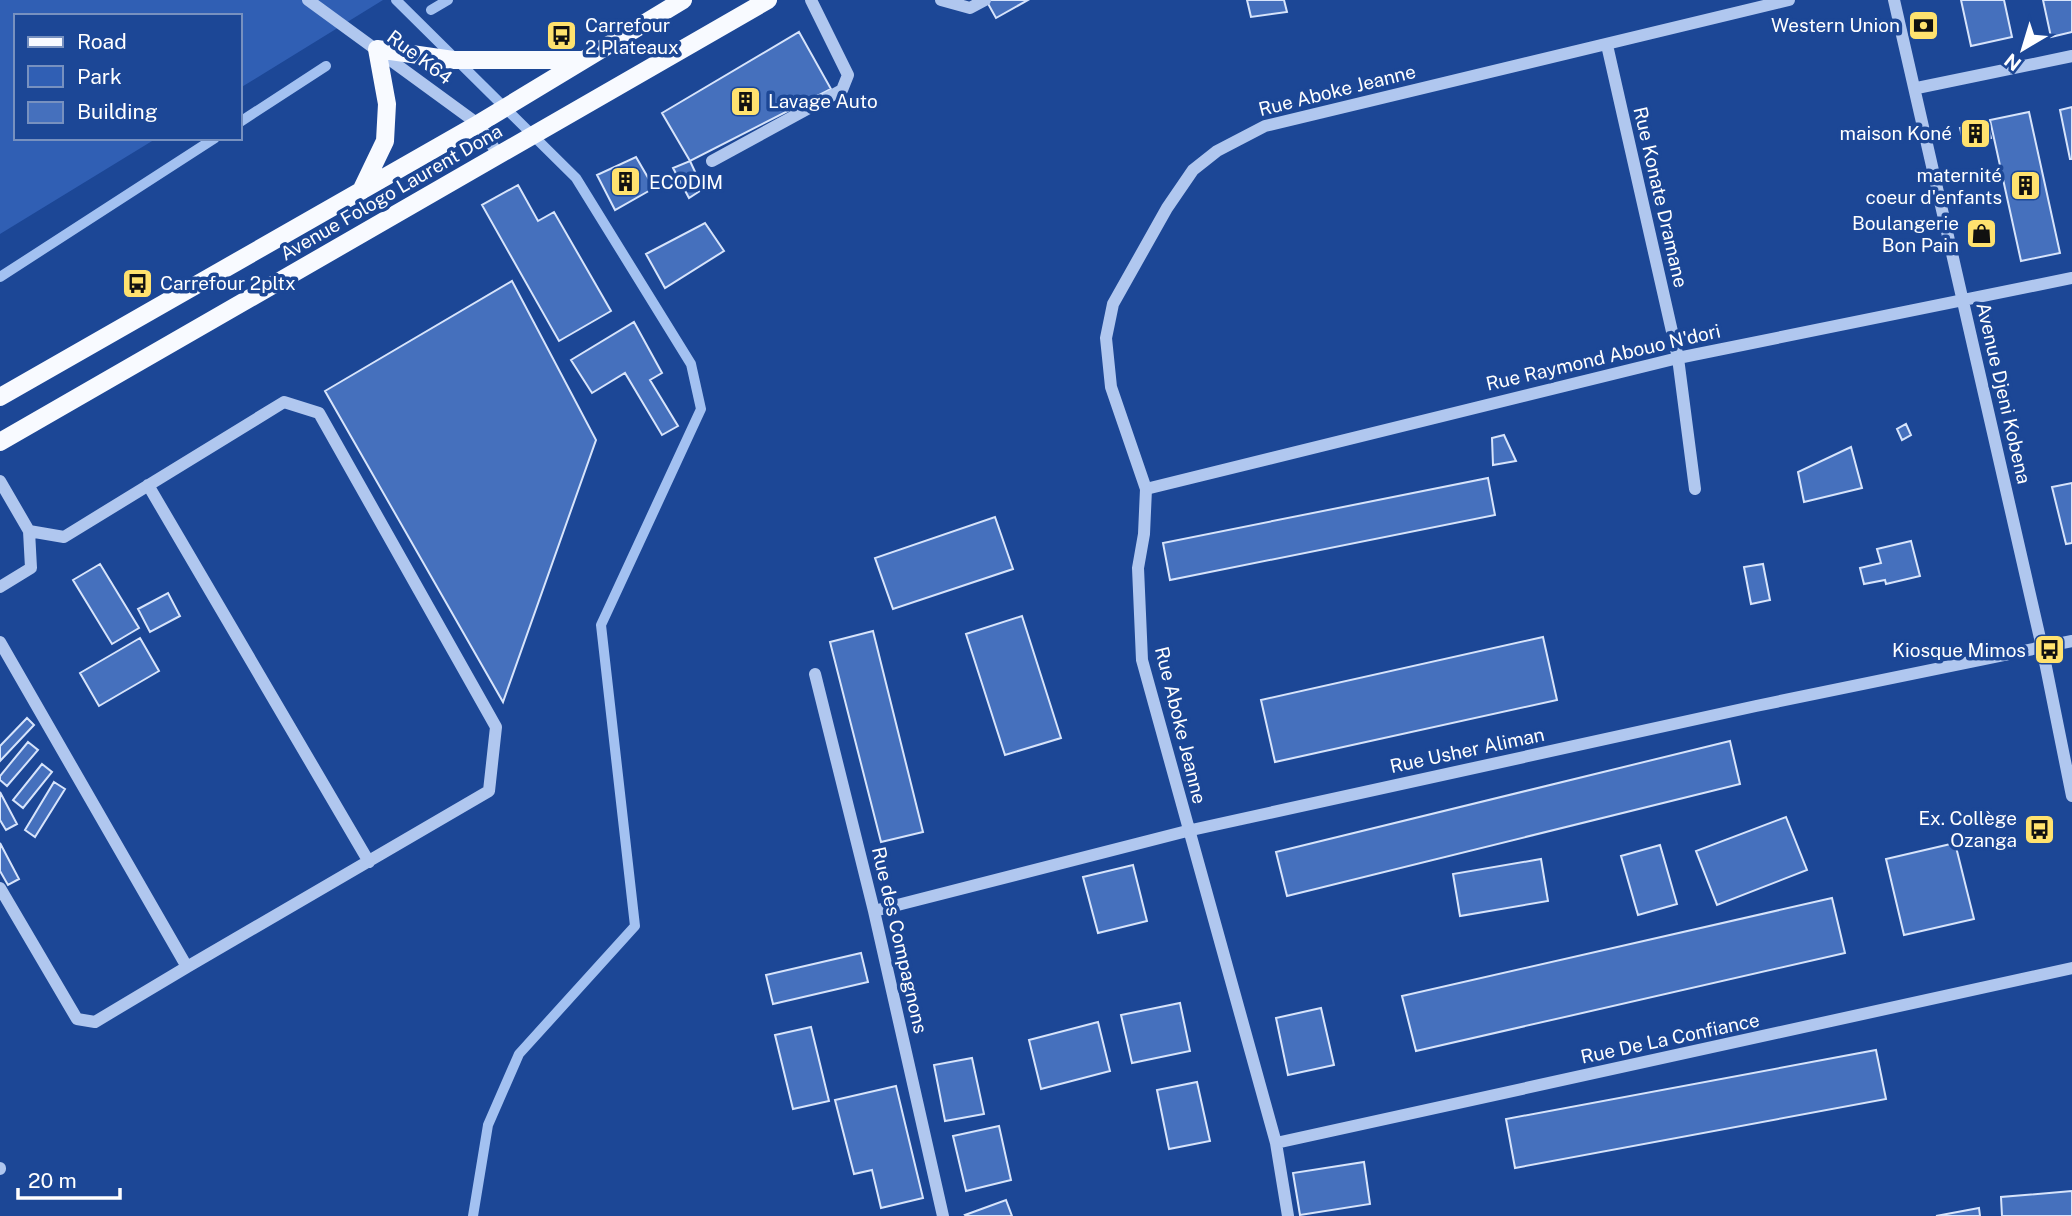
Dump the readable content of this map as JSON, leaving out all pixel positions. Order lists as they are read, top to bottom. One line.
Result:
{"streets":{"main road":["Avenue Fologo Laurent Dona"],"street":["Rue K64","Rue Aboke Jeanne","Rue Konate Dramane","Rue Raymond Abouo N'dori","Avenue Djeni Kobena","Rue Usher Aliman","Rue des Compagnons","Rue De La Confiance"]},"crossings":[["Rue K64","Avenue Fologo Laurent Dona"],["Rue Aboke Jeanne","Rue Konate Dramane"],["Rue Aboke Jeanne","Rue Raymond Abouo N'dori"],["Rue Aboke Jeanne","Rue Usher Aliman"],["Rue Aboke Jeanne","Rue De La Confiance"],["Rue Konate Dramane","Rue Raymond Abouo N'dori"],["Rue Raymond Abouo N'dori","Avenue Djeni Kobena"],["Avenue Djeni Kobena","Rue Usher Aliman"],["Rue Usher Aliman","Rue des Compagnons"]],"places":{"bank":["Western Union"],"bus stop":["Carrefour 2 Plateaux","Carrefour 2pltx","Kiosque Mimos","Ex. Collège Ozanga"],"building":["Lavage Auto","maison Koné","ECODIM","maternité coeur d'enfants"],"shop":["Boulangerie Bon Pain"]},"legend":["Road","Park","Building"],"scale_bar":"20 m","north":"bottom left"}
